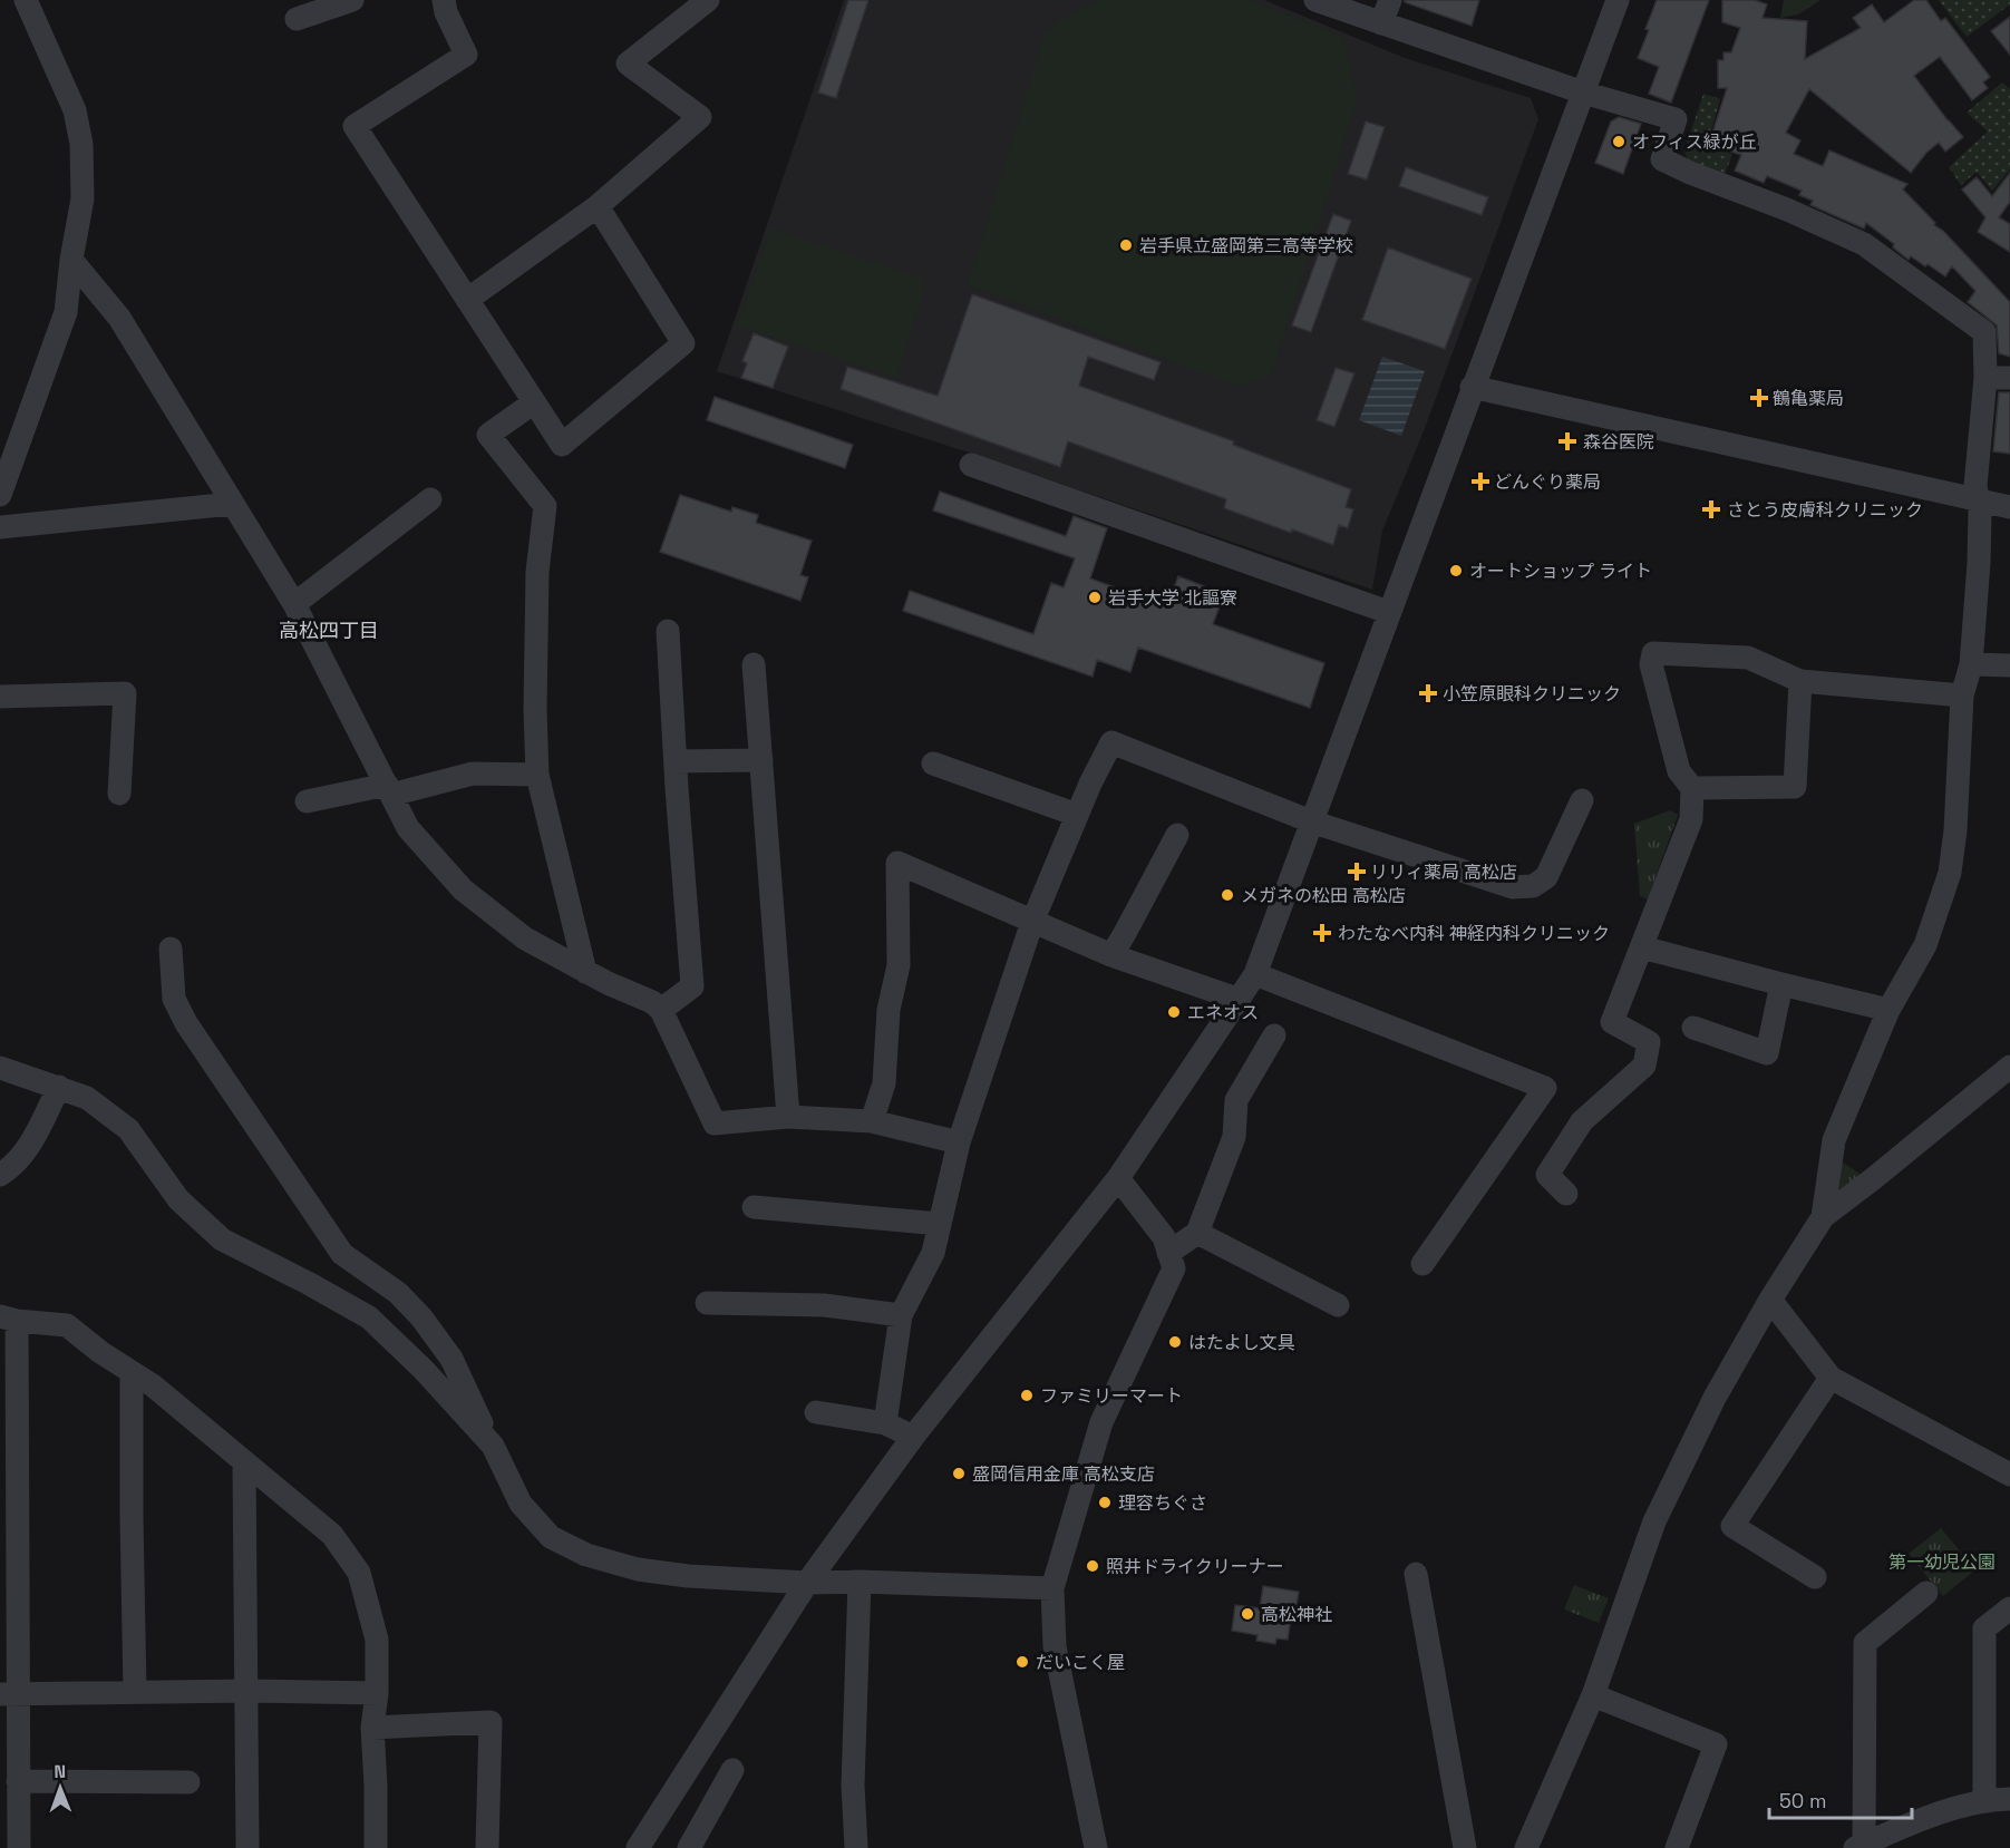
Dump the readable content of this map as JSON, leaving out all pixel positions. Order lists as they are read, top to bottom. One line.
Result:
{"districts":["高松四丁目"],"parks":["第一幼児公園"],"places":{"other":["オフィス緑が丘","岩手県立盛岡第三高等学校","オートショップ ライト","岩手大学 北謳寮","メガネの松田 高松店","エネオス","はたよし文具","ファミリーマート","盛岡信用金庫 高松支店","理容ちぐさ","照井ドライクリーナー","高松神社","だいこく屋"],"health":["鶴亀薬局","森谷医院","どんぐり薬局","さとう皮膚科クリニック","小笠原眼科クリニック","リリィ薬局 高松店","わたなべ内科 神経内科クリニック"]},"scale_bar":"50 m","north":"top"}
